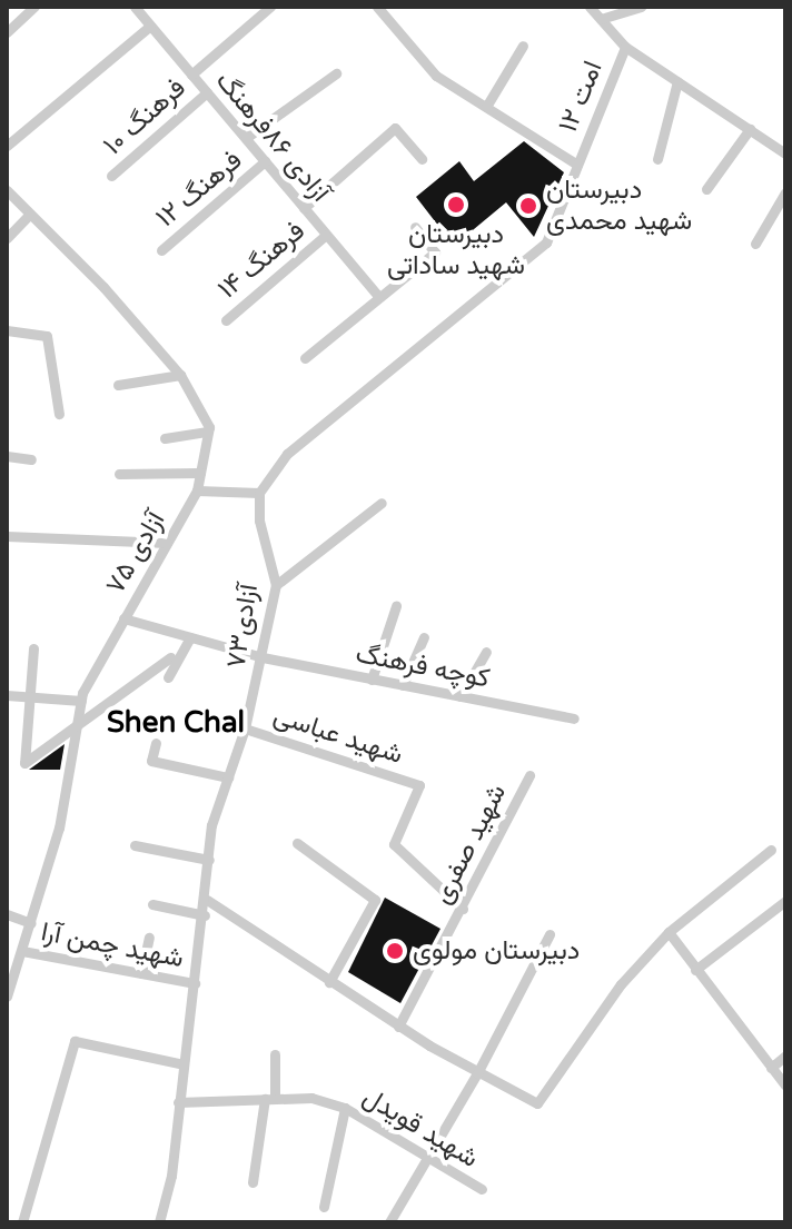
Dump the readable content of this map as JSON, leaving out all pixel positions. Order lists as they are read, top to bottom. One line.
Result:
{"streets":{"street":["امت ۱۲","فرهنگ ۱۰","آزادی ۸۶فرهنگ","فرهنگ ۱۲","فرهنگ ۱۴","آزادی ۷۵","آزادی۷۳","کوچه فرهنگ","شهید عباسی","شهید صفری","شهید چمن آرا","شهید قویدل"]},"crossings":[["فرهنگ ۱۰","آزادی ۸۶فرهنگ"],["آزادی ۸۶فرهنگ","فرهنگ ۱۲"],["آزادی ۸۶فرهنگ","فرهنگ ۱۴"],["آزادی ۷۵","کوچه فرهنگ"],["آزادی ۷۵","شهید چمن آرا"],["آزادی۷۳","کوچه فرهنگ"],["آزادی۷۳","شهید عباسی"],["آزادی۷۳","شهید چمن آرا"],["آزادی۷۳","شهید قویدل"],["شهید عباسی","شهید صفری"]],"districts":["Shen Chal"],"places":["دبیرستان شهید ساداتی","دبیرستان شهید محمدی","دبیرستان مولوی"]}
